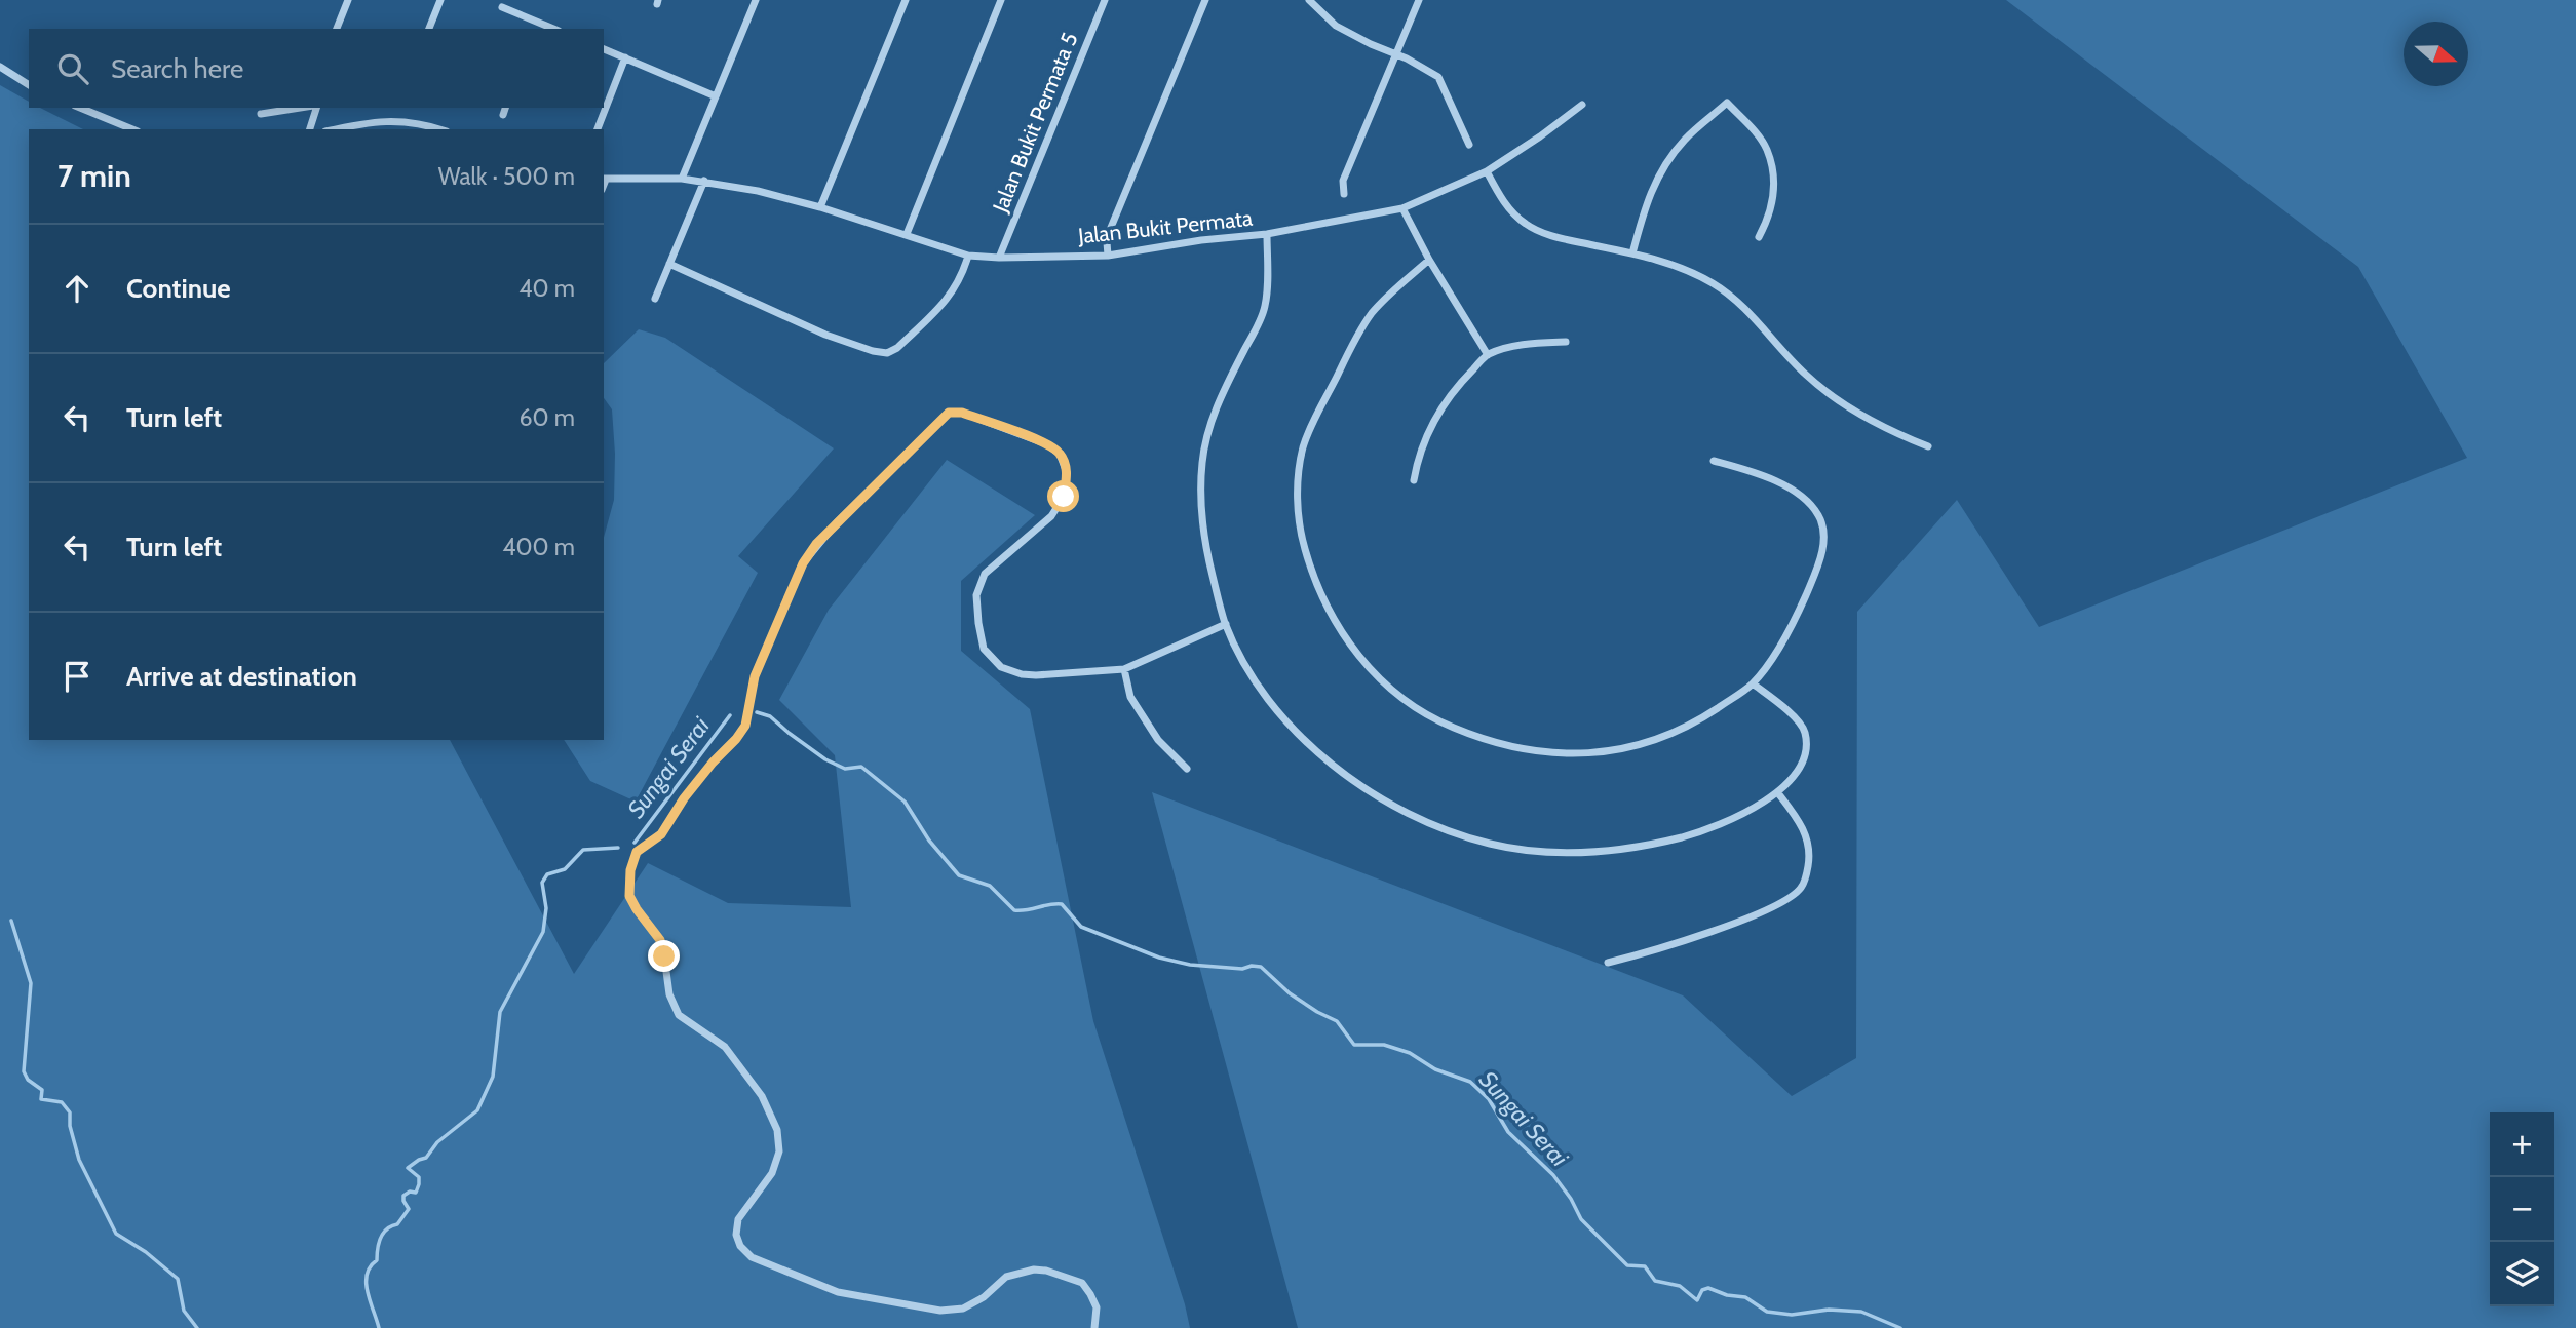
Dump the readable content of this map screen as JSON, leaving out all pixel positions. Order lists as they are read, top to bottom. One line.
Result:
{"streets":{"street":["Jalan Bukit Permata 5","Jalan Bukit Permata"]},"crossings":[["Jalan Bukit Permata 5","Jalan Bukit Permata"]],"water":["Sungai Serai"],"north":"right","page":{"search":"Search here","heading":["7 min","Walk · 500 m"],"list":[["Continue","40 m"],["Turn left","60 m"],["Turn left","400 m"],"Arrive at destination"],"map_buttons":["+","−"]}}
